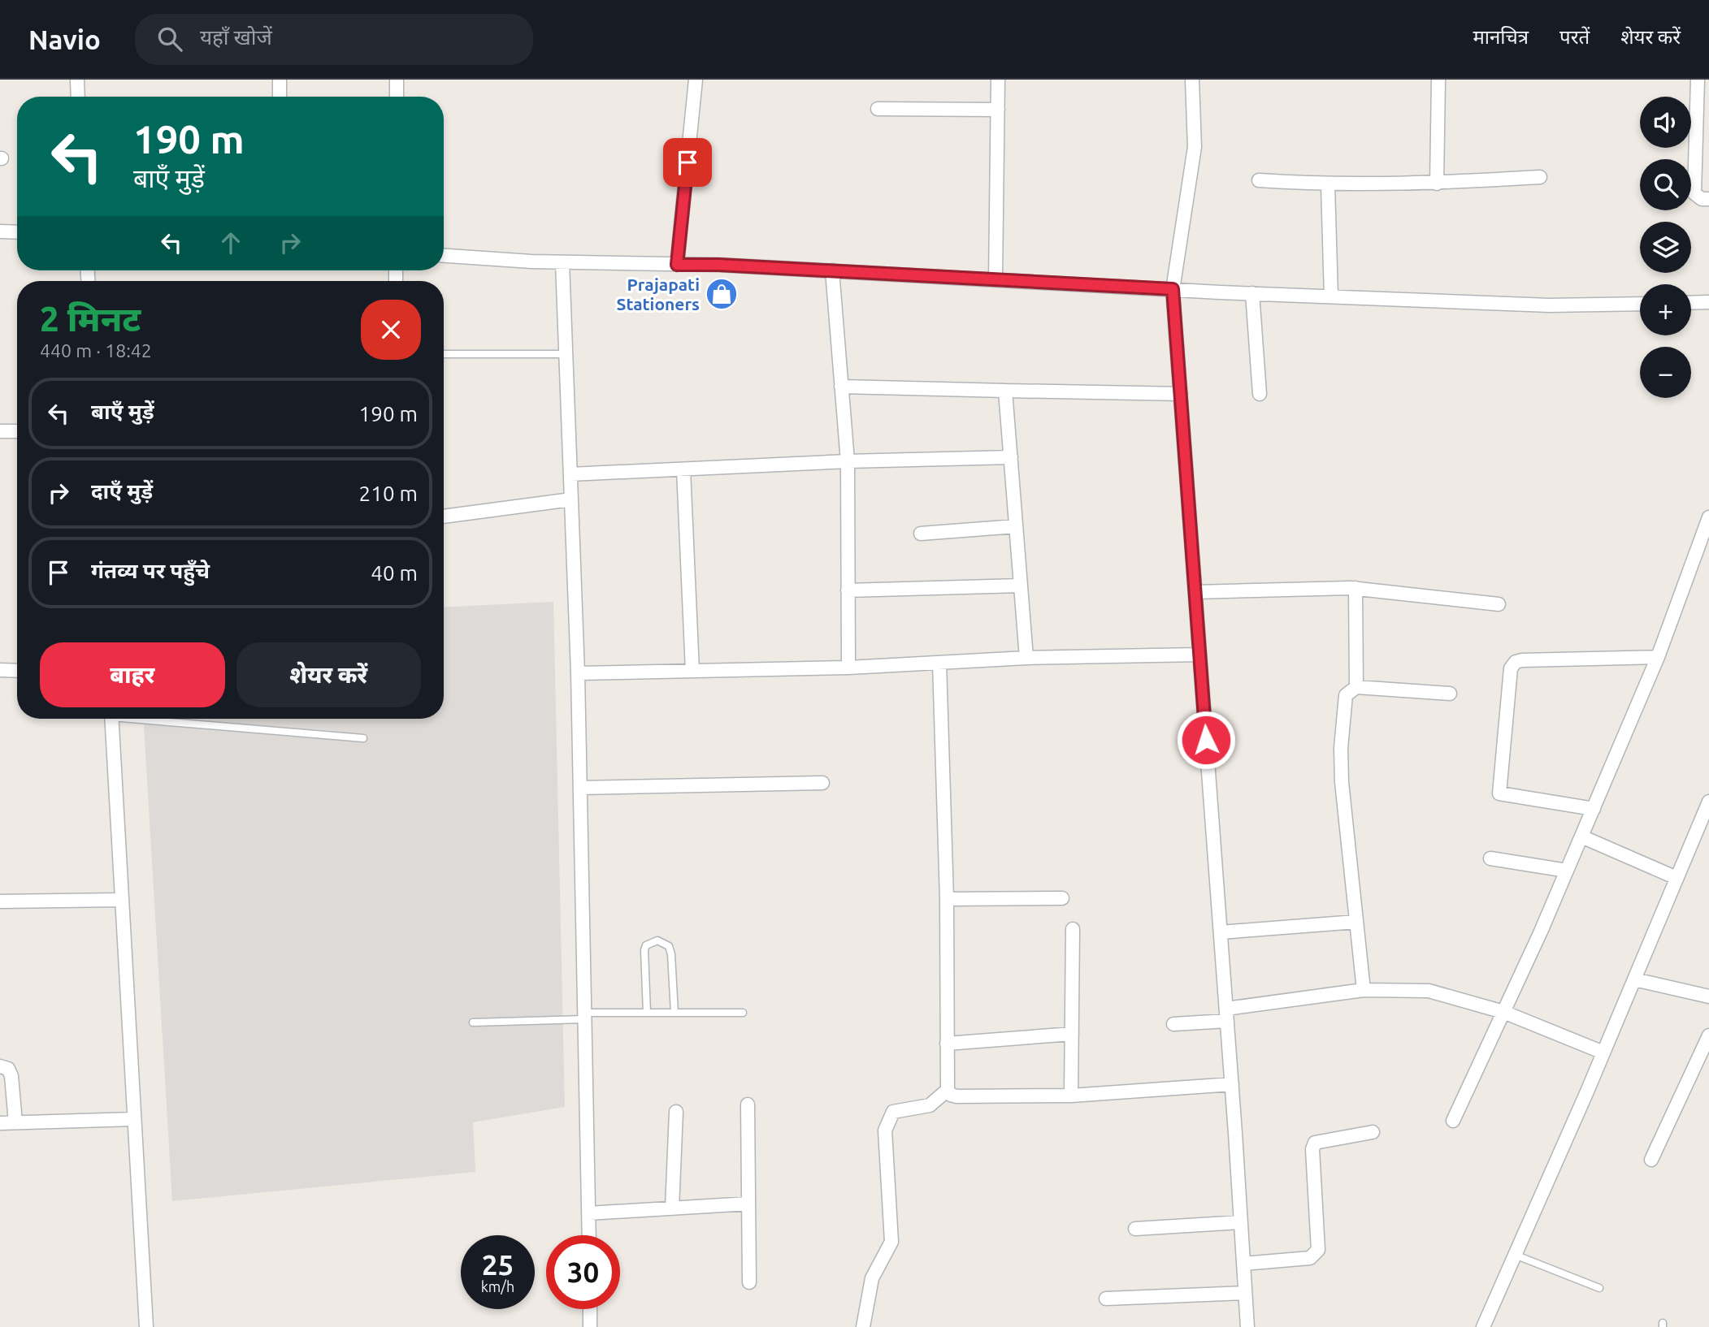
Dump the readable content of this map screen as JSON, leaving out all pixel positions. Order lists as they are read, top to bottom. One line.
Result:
{"places":{"shop":["Prajapati Stationers"]},"page":{"header":"Navio","search":"यहाँ खोजें","nav":["मानचित्र","परतें","शेयर करें"],"map_buttons":["+","−"],"turn":["190 m","बाएँ मुड़ें"],"heading":["2 मिनट","440 m · 18:42"],"list":[{"name":"बाएँ मुड़ें","value":"190 m"},{"name":"दाएँ मुड़ें","value":"210 m"},{"name":"गंतव्य पर पहुँचे","value":"40 m"}],"buttons":["बाहर","शेयर करें"],"speed":"25 km/h","limit":"30"}}
